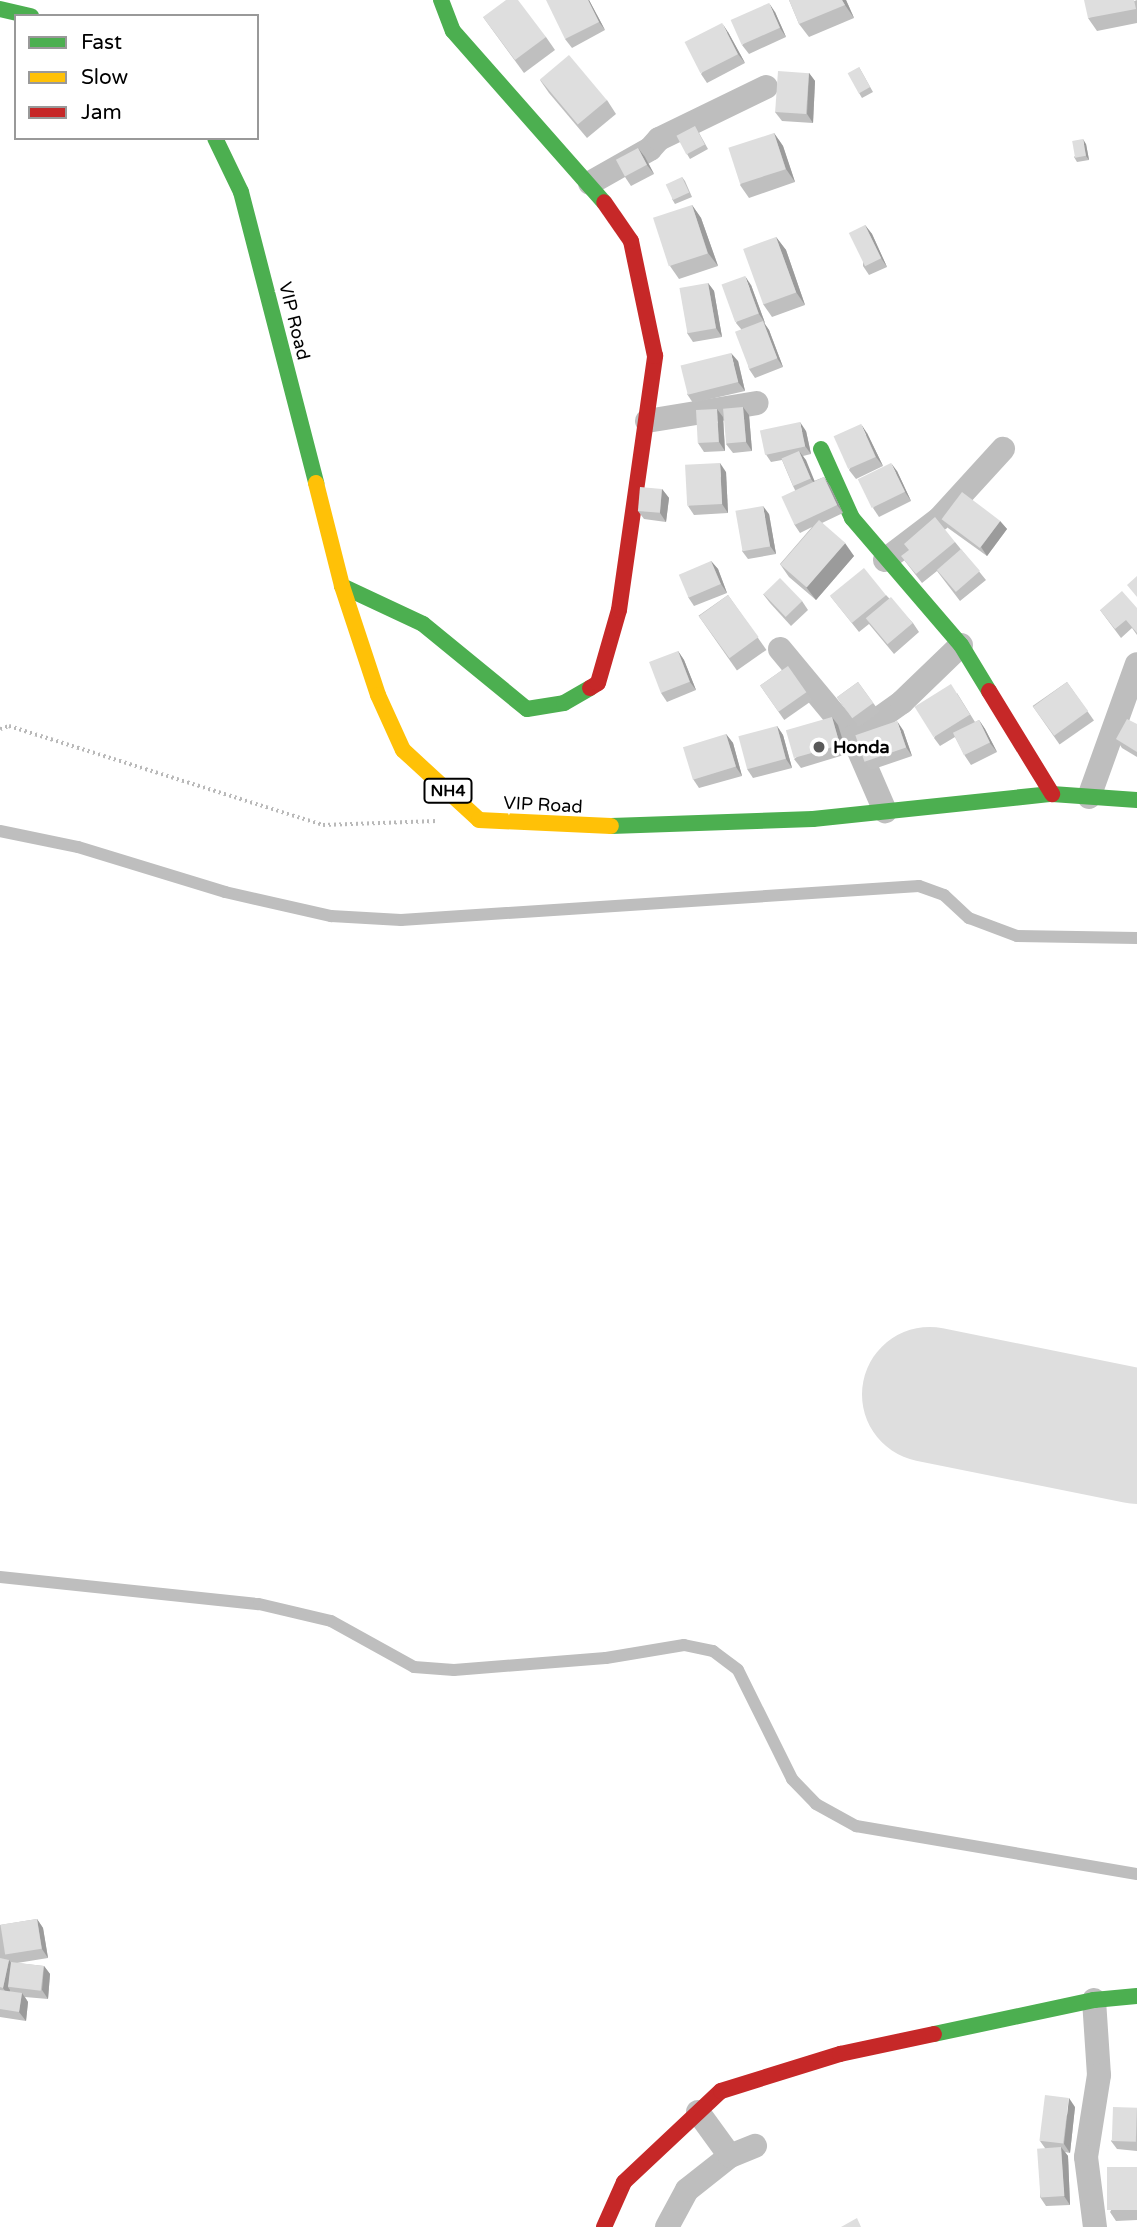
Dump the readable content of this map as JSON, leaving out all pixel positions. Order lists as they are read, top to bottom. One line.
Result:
{"streets":{"main road":["VIP Road","NH4"]},"places":["Honda"],"legend":["Fast","Slow","Jam"]}
